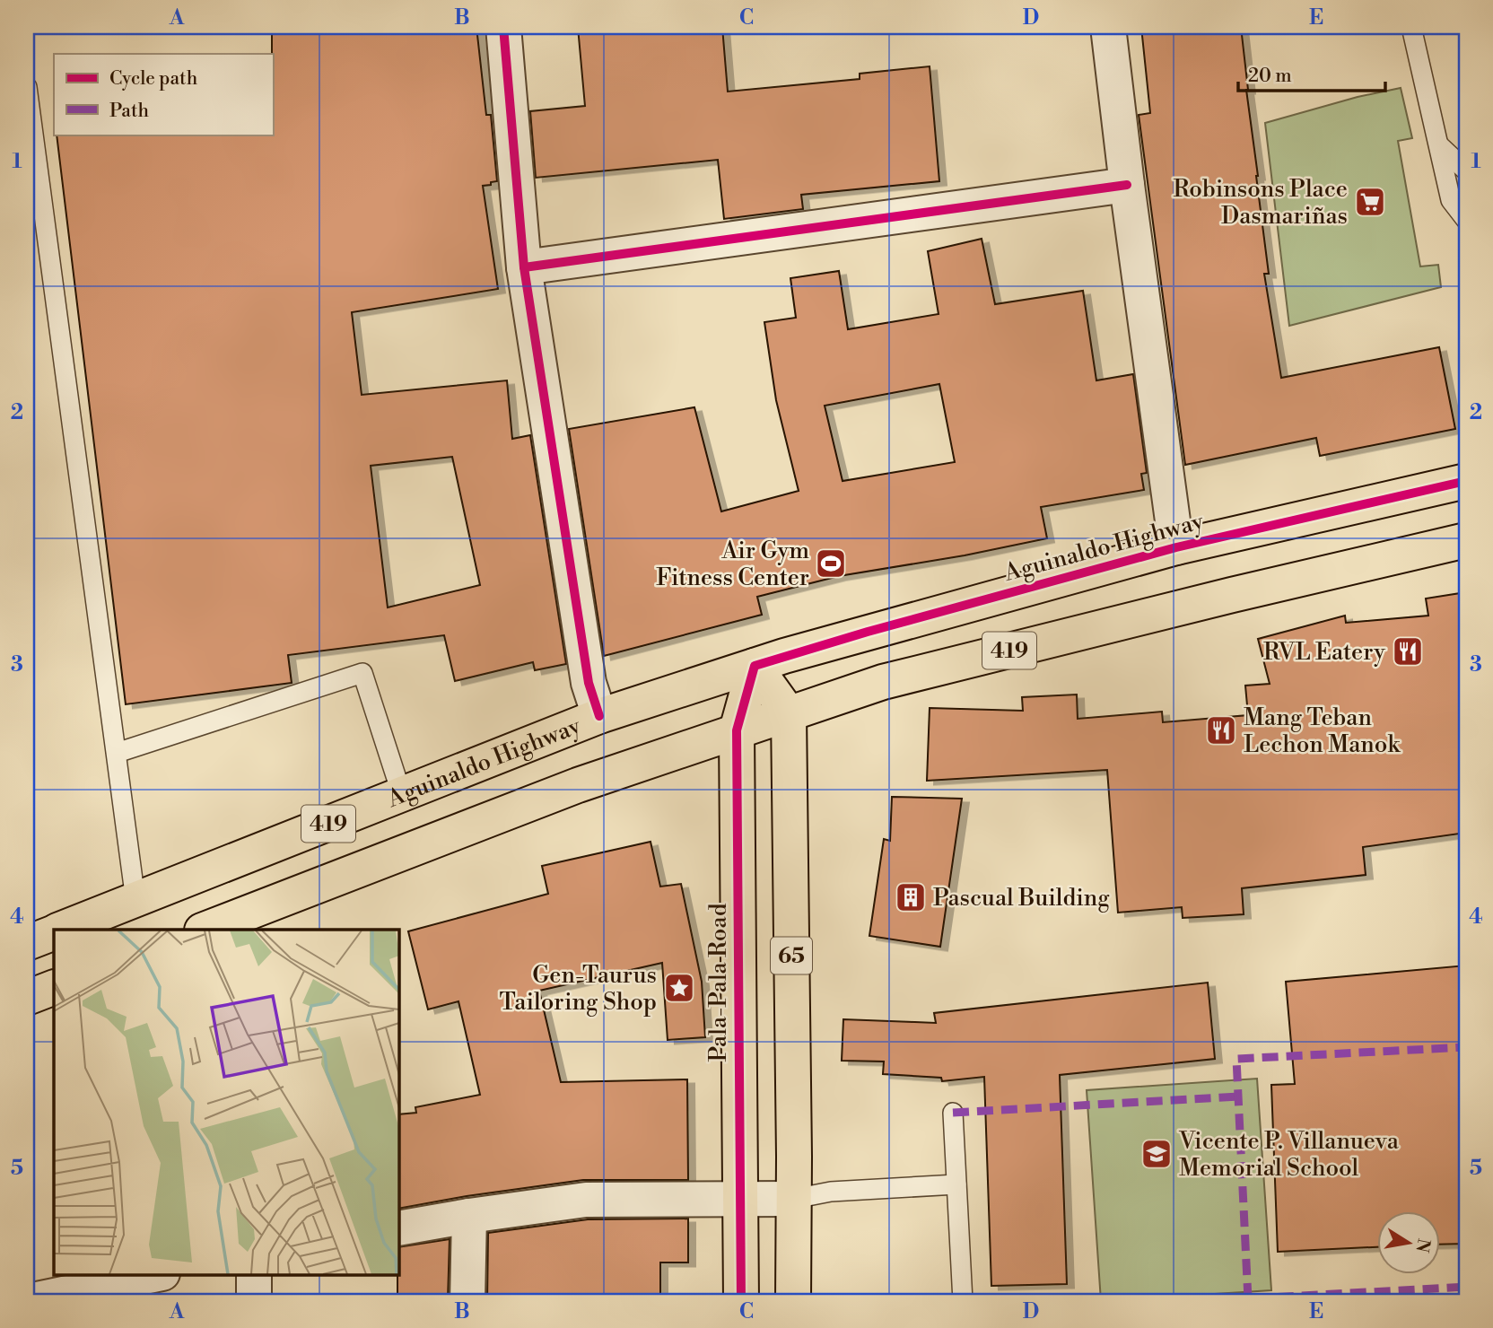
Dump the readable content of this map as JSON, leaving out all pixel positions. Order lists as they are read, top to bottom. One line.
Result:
{"streets":{"main road":["Aguinaldo Highway","419","65","Pala-Pala Road"]},"crossings":[["Aguinaldo Highway","Pala-Pala Road"],["419","65"],["419","Pala-Pala Road"]],"places":{"supermarket":["Robinsons Place Dasmariñas"],"sports":["Air Gym Fitness Center"],"restaurant":["RVL Eatery","Mang Teban Lechon Manok"],"building":["Pascual Building"],"place":["Gen-Taurus Tailoring Shop"],"school or university":["Vicente P. Villanueva Memorial School"]},"legend":["Cycle path","Path"],"scale_bar":"20 m","north":"right","grid":{"columns":["A","B","C","D","E"],"rows":["1","2","3","4","5"]}}
